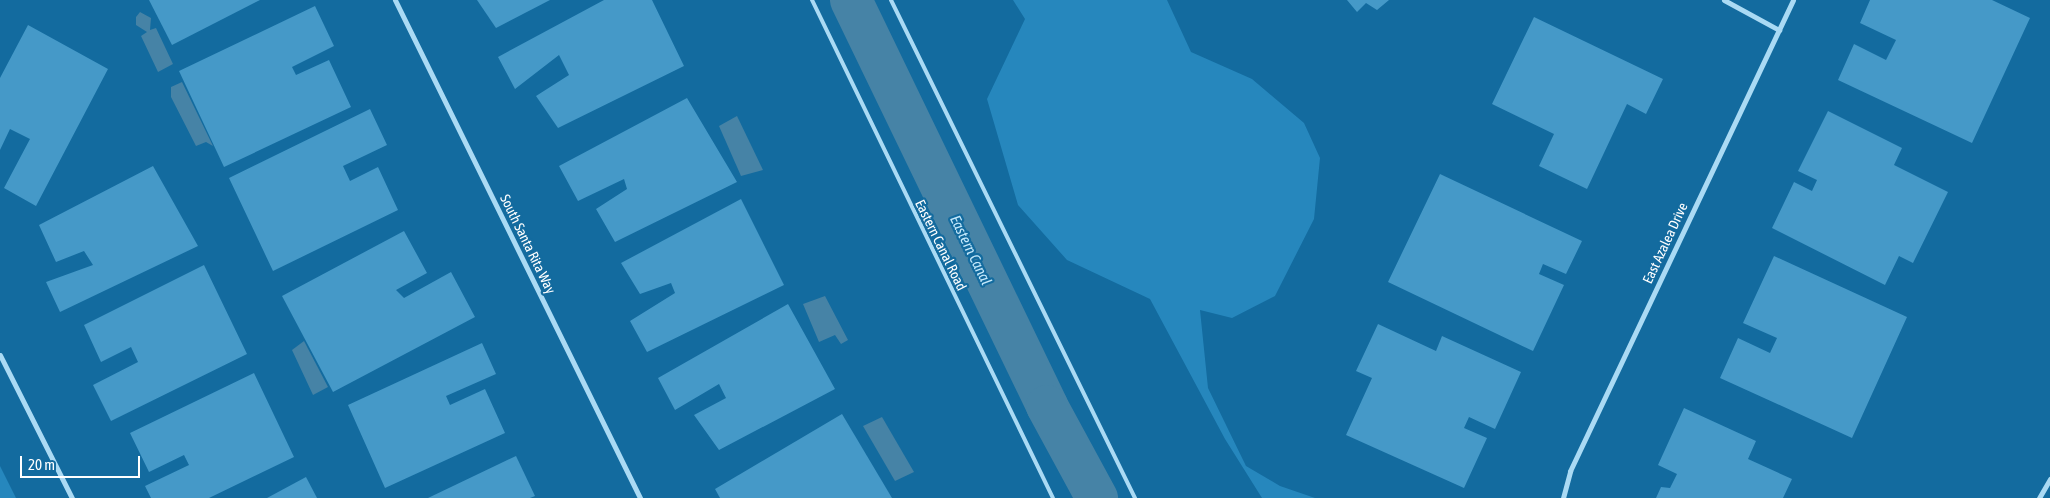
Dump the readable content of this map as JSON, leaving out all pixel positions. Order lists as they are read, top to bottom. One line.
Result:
{"streets":{"street":["East Azalea Drive","South Santa Rita Way"],"lane":["Eastern Canal Road"]},"water":["Eastern Canal"],"scale_bar":"20 m"}
